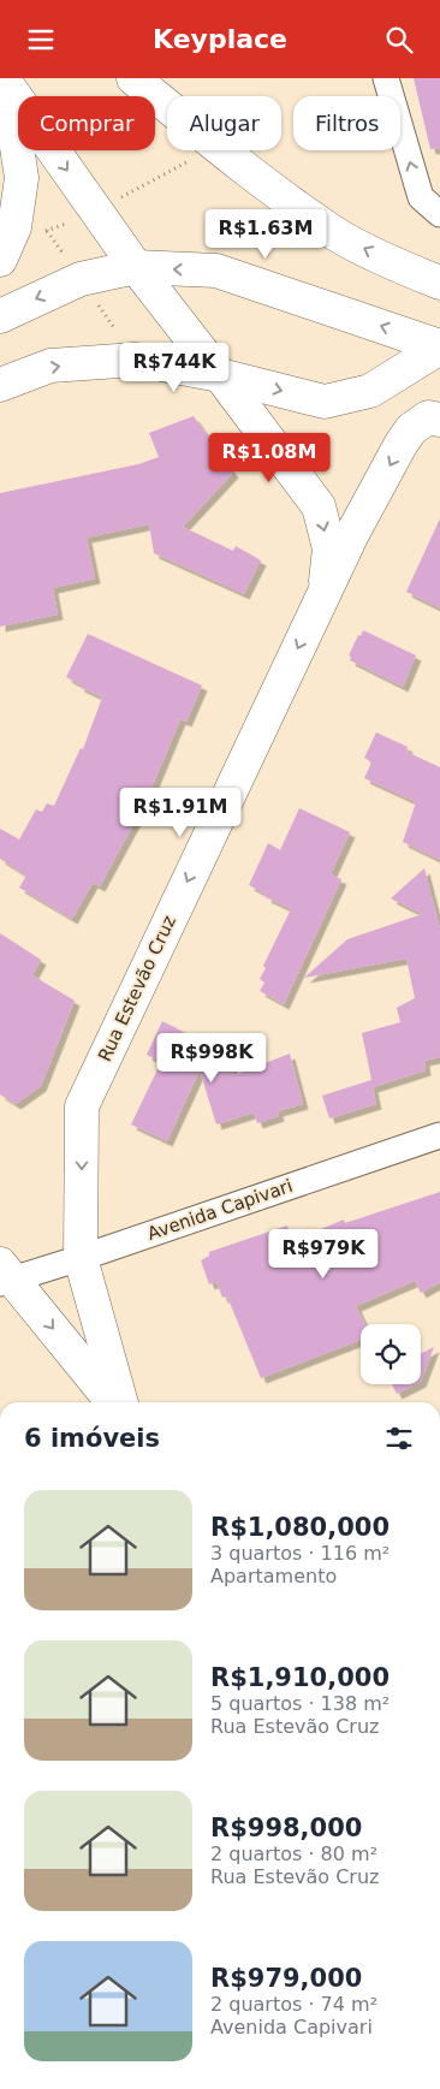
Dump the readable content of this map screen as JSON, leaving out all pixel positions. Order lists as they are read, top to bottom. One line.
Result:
{"streets":{"main road":["Rua Estevão Cruz"],"street":["Avenida Capivari"]},"crossings":[["Rua Estevão Cruz","Avenida Capivari"]],"one_way":["Rua Estevão Cruz"],"page":{"header":"Keyplace","chip":["Comprar","Alugar","Filtros"],"price":["R$1.63M","R$744K","R$1.08M","R$1.91M","R$998K","R$979K"],"heading":"6 imóveis","list":[{"name":"R$1,080,000","note":"3 quartos · 116 m² · Apartamento"},{"name":"R$1,910,000","note":"5 quartos · 138 m² · Rua Estevão Cruz"},{"name":"R$998,000","note":"2 quartos · 80 m² · Rua Estevão Cruz"},{"name":"R$979,000","note":"2 quartos · 74 m² · Avenida Capivari"}]}}
